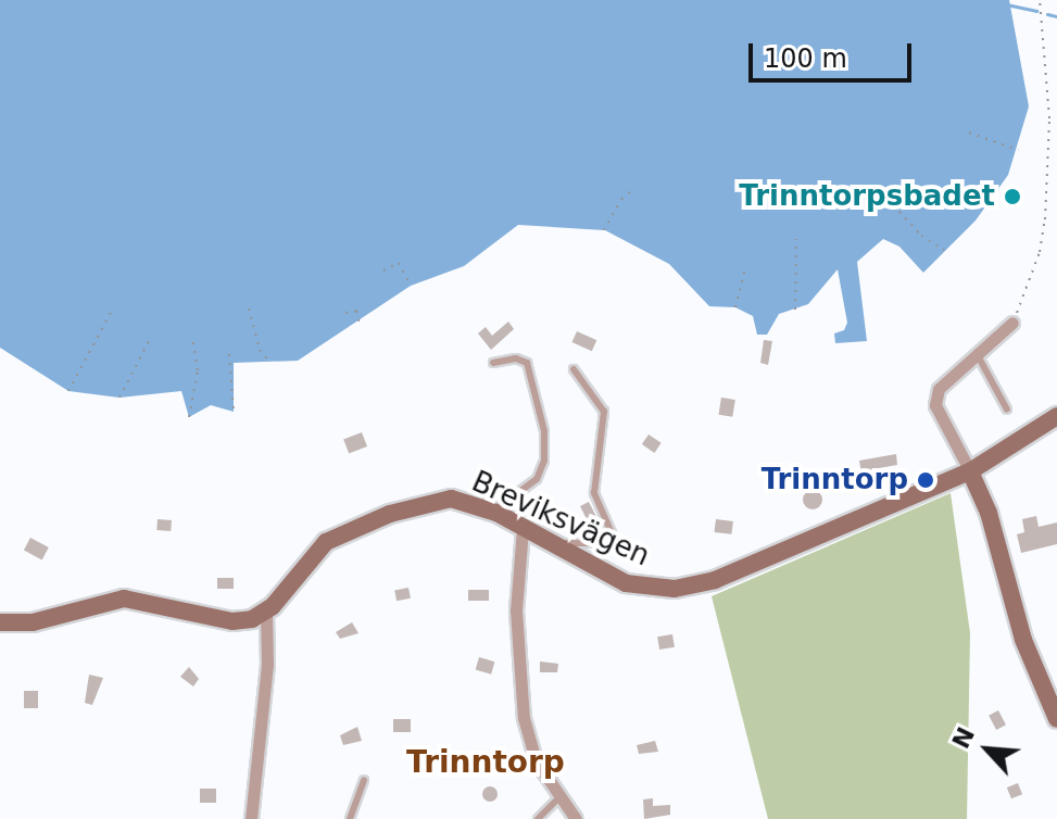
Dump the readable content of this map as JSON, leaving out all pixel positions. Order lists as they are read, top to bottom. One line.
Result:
{"streets":{"main road":["Breviksvägen"]},"districts":["Trinntorp"],"places":["Trinntorpsbadet","Trinntorp"],"scale_bar":"100 m","north":"top left"}
